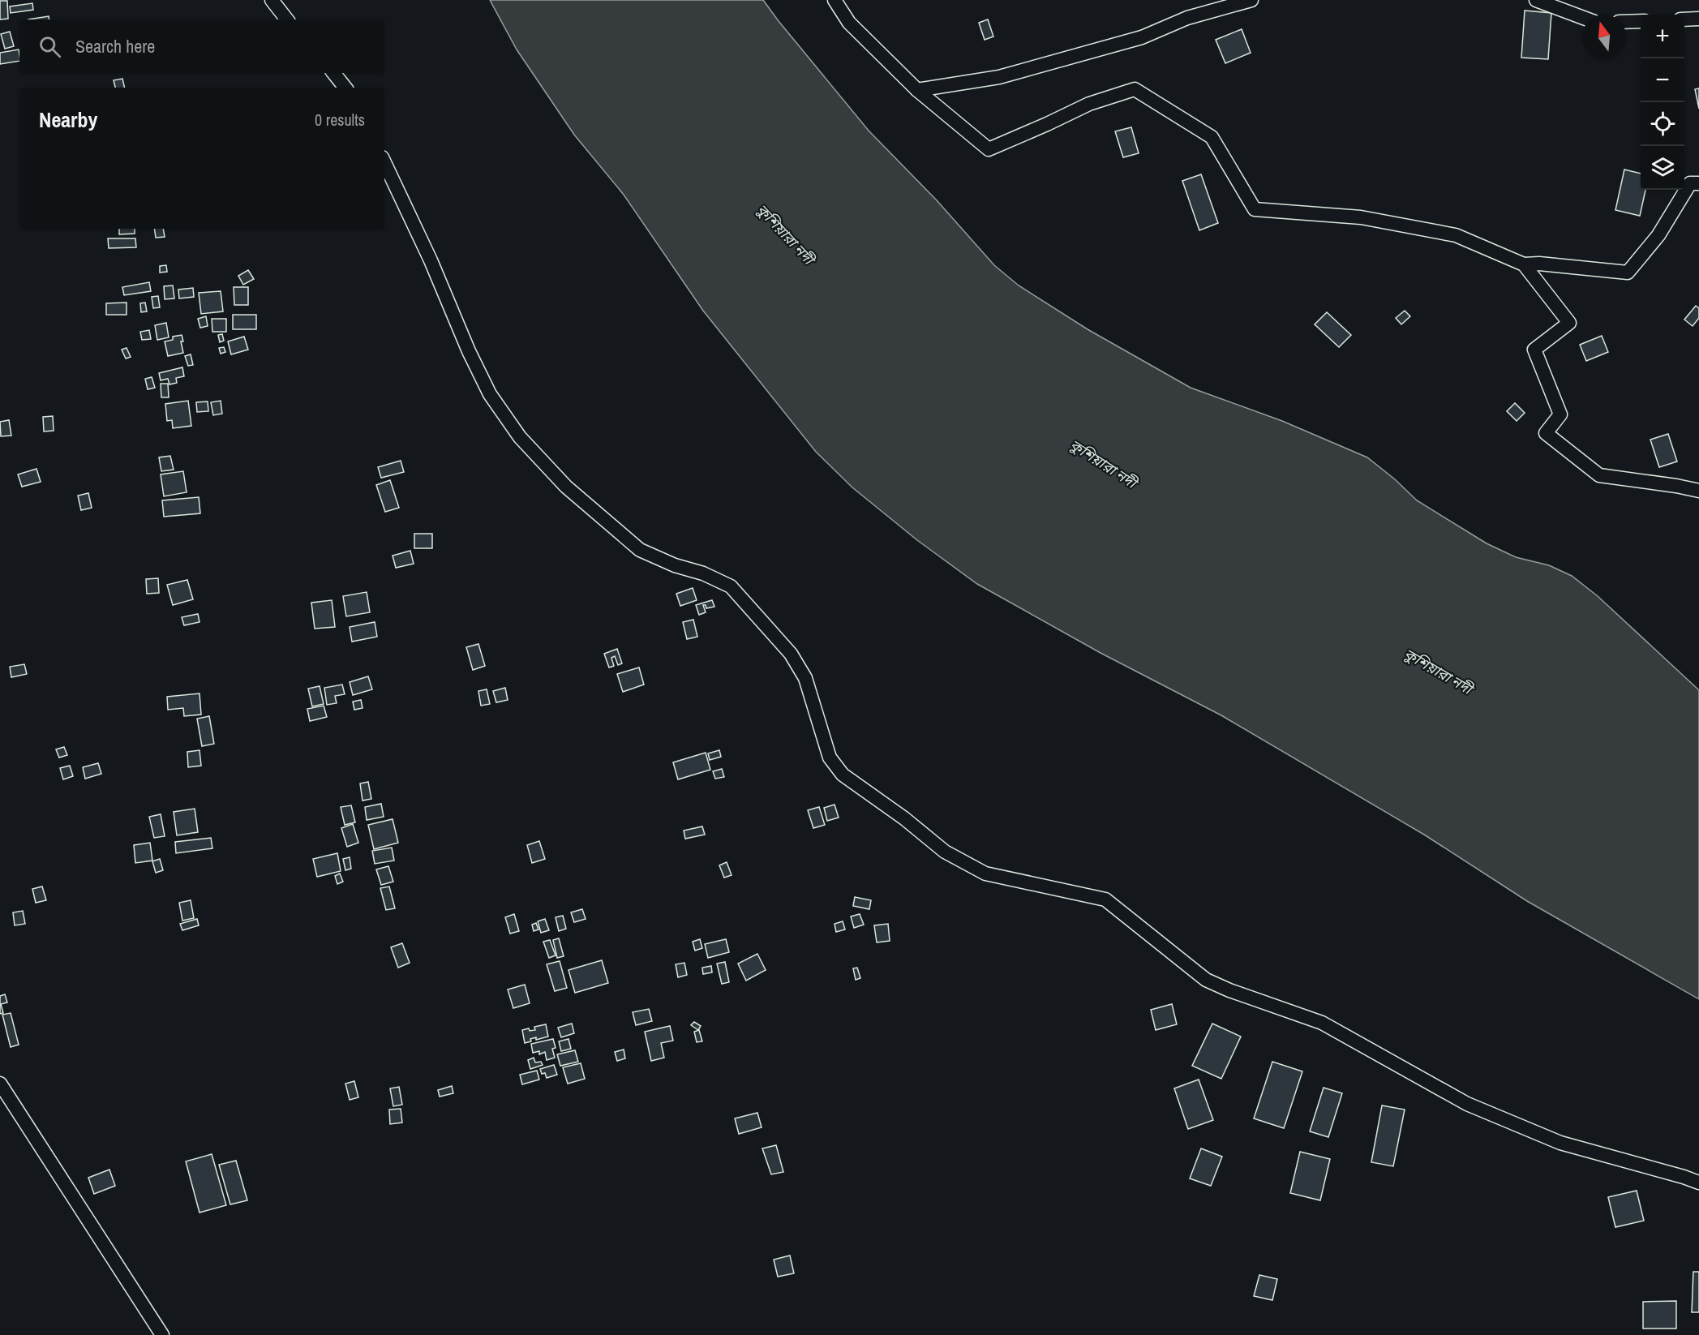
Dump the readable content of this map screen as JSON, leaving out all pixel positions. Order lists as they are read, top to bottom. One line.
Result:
{"water":["কুশিয়ারা নদী"],"north":"top","page":{"map_buttons":["+","−"],"search":"Search here","heading":["Nearby","0 results"]}}
